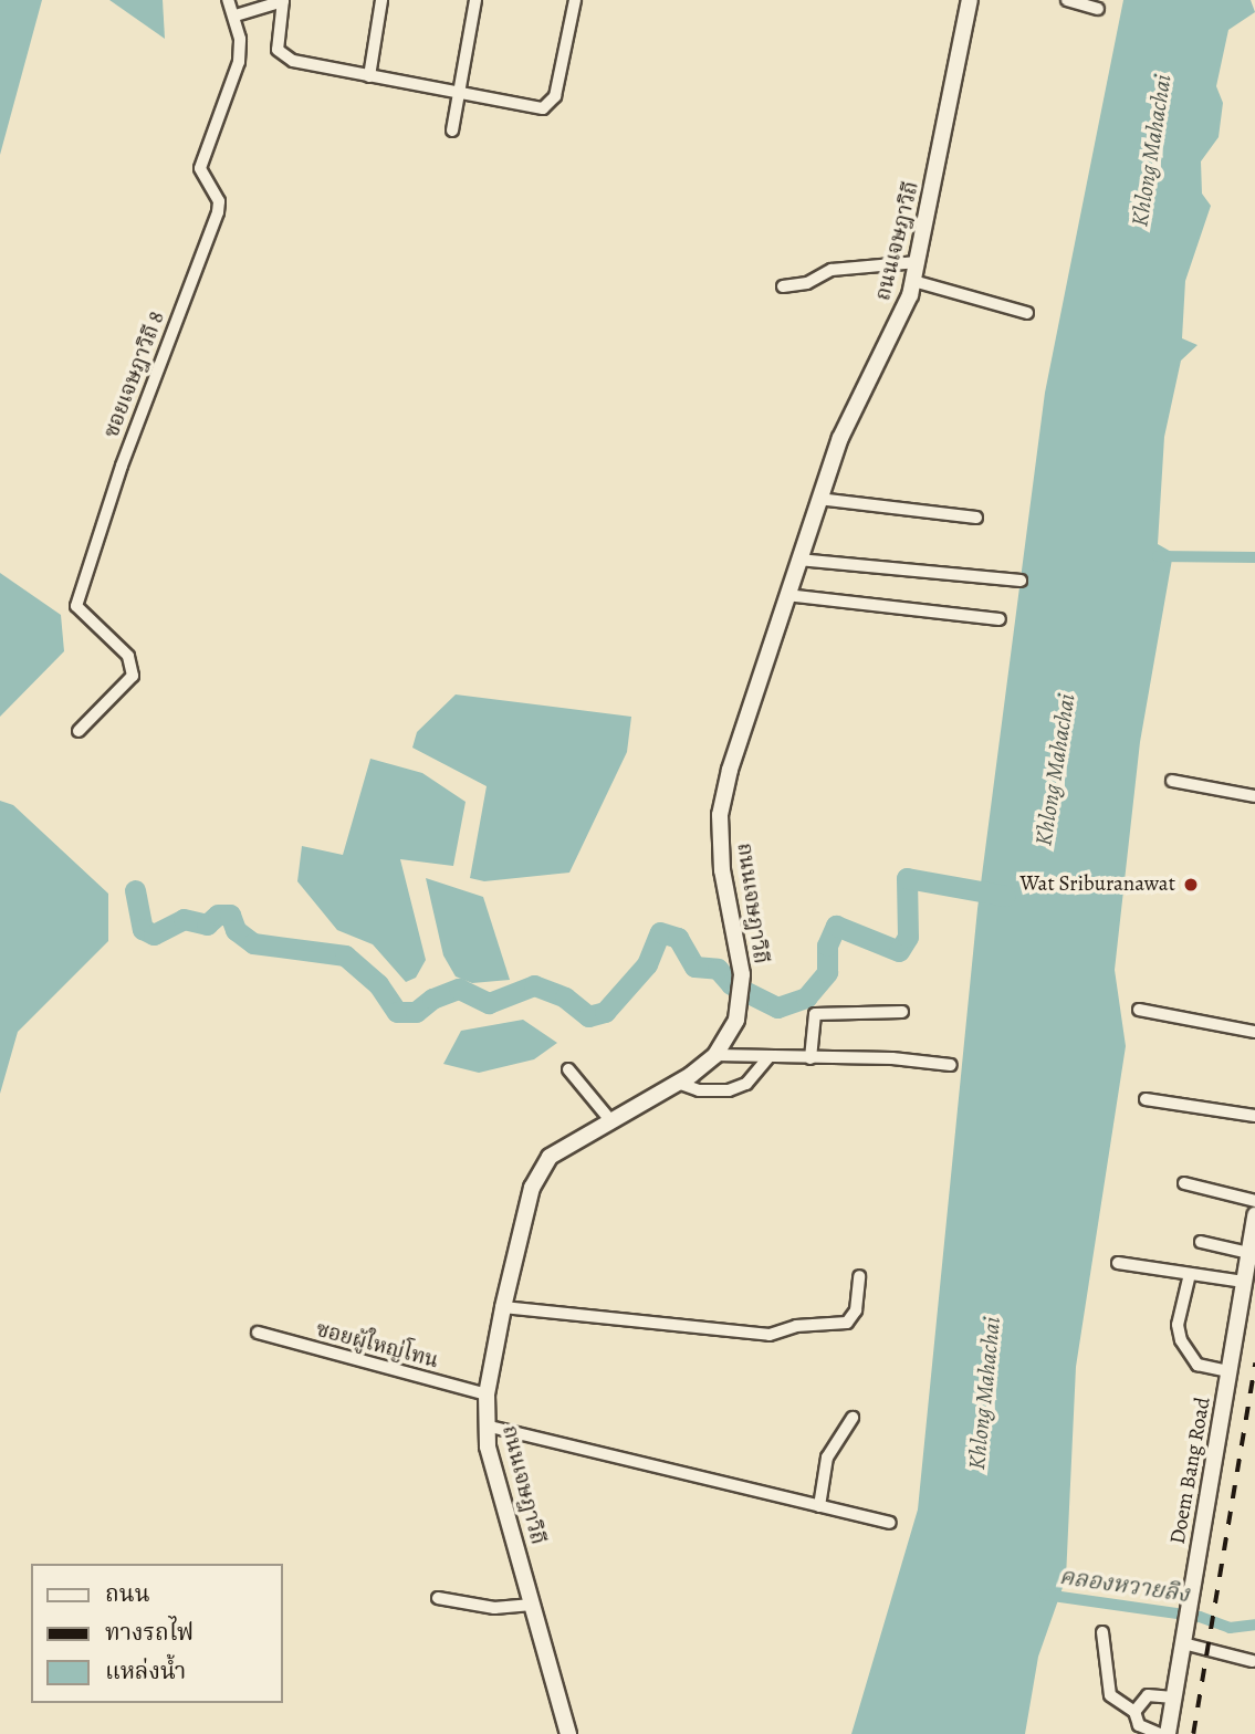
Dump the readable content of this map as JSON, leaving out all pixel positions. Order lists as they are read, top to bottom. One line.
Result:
{"streets":{"street":["ถนนเจษฎาวิถี","ซอยเจษฎาวิถี 8","ซอยผู้ใหญ่โทน","Doem Bang Road"]},"crossings":[["ถนนเจษฎาวิถี","ซอยผู้ใหญ่โทน"]],"water":["Khlong Mahachai","คลองหวายลิง"],"places":["Wat Sriburanawat"],"legend":["ถนน","ทางรถไฟ","แหล่งน้ำ"]}
